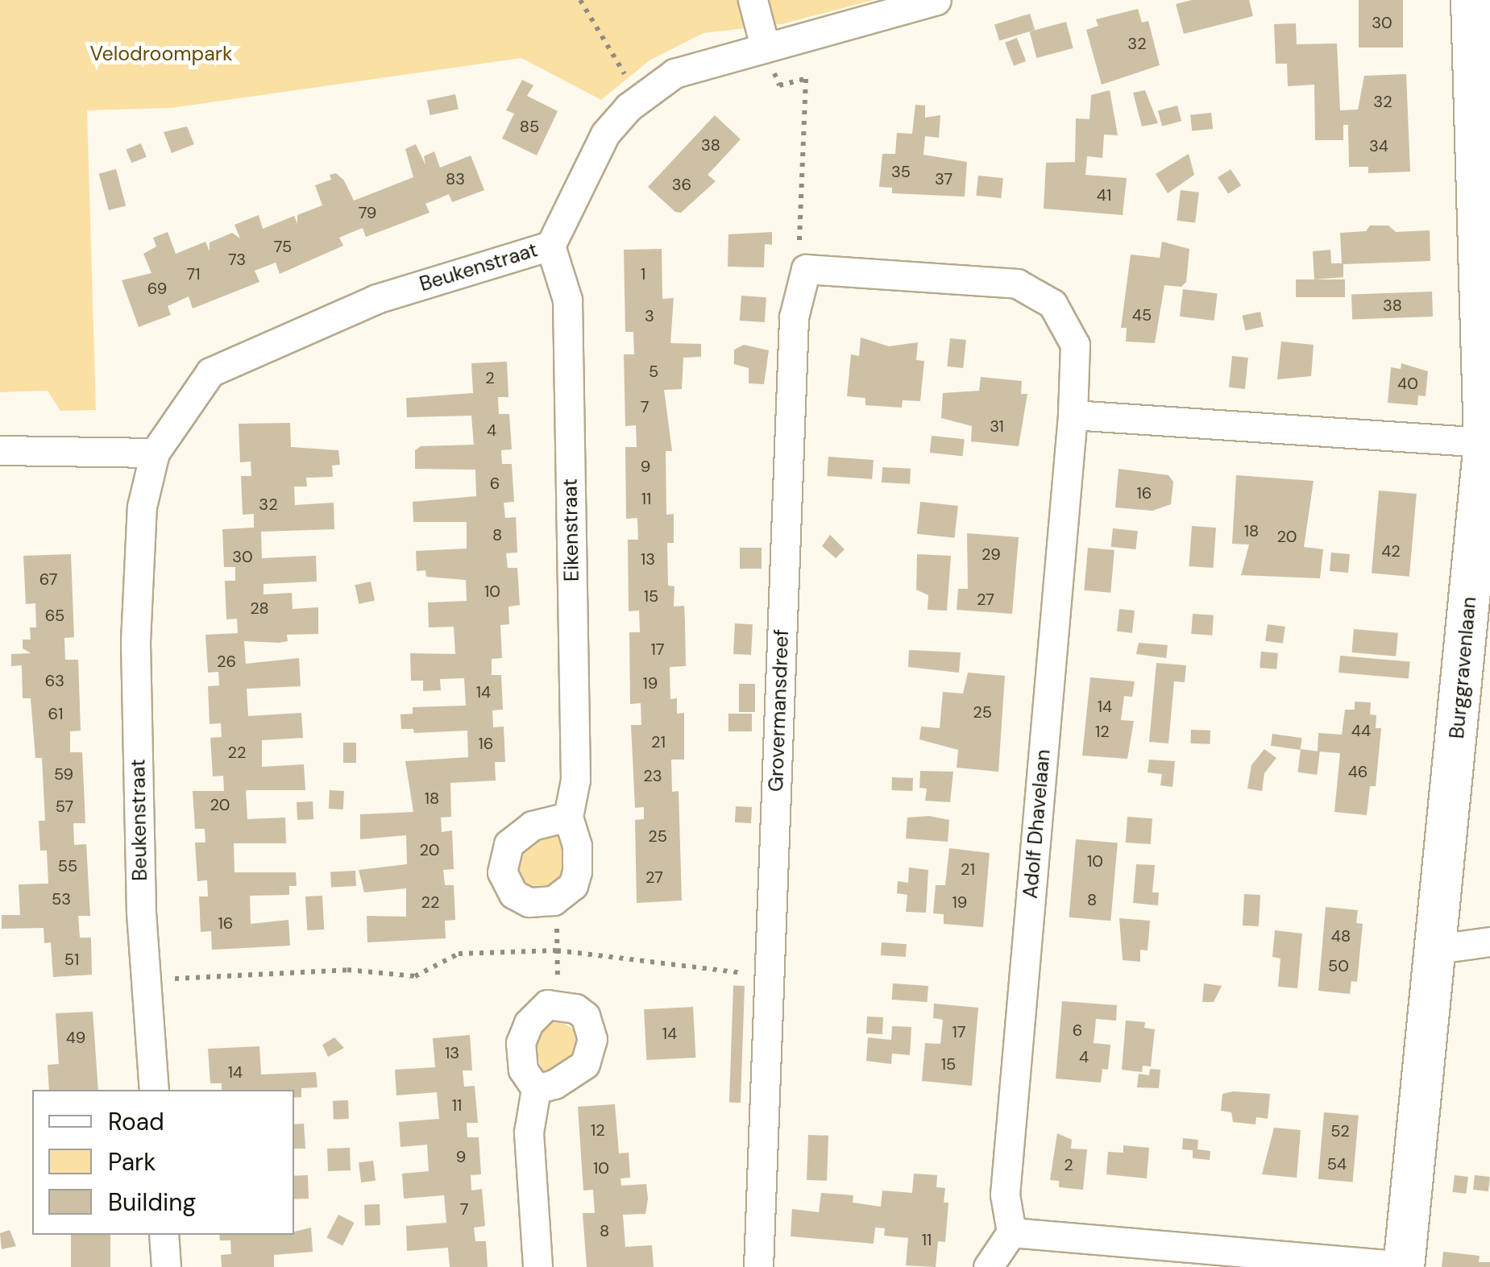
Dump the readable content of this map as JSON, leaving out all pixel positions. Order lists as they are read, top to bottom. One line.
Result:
{"streets":{"main road":["Burggravenlaan"],"street":["Beukenstraat","Eikenstraat","Grovermansdreef","Adolf Dhavelaan"]},"crossings":[["Beukenstraat","Eikenstraat"],["Grovermansdreef","Adolf Dhavelaan"]],"parks":["Velodroompark"],"house_numbers":["30","32","32","85","38","34","35","83","37","36","41","79","75","73","71","1","69","38","45","3","5","2","40","7","31","4","9","6","16","11","32","18","8","20","42","29","30","13","67","10","15","27","28","65","17","26","63","19","14","14","25","61","44","12","21","16","22","46","59","23","18","20","57","25","20","10","55","21","27","53","8","22","19","16","48","51","50","6","17","14","49","13","4","15","14","11","12","52","9","54","2","10","7","8","11"],"legend":["Road","Park","Building"]}
